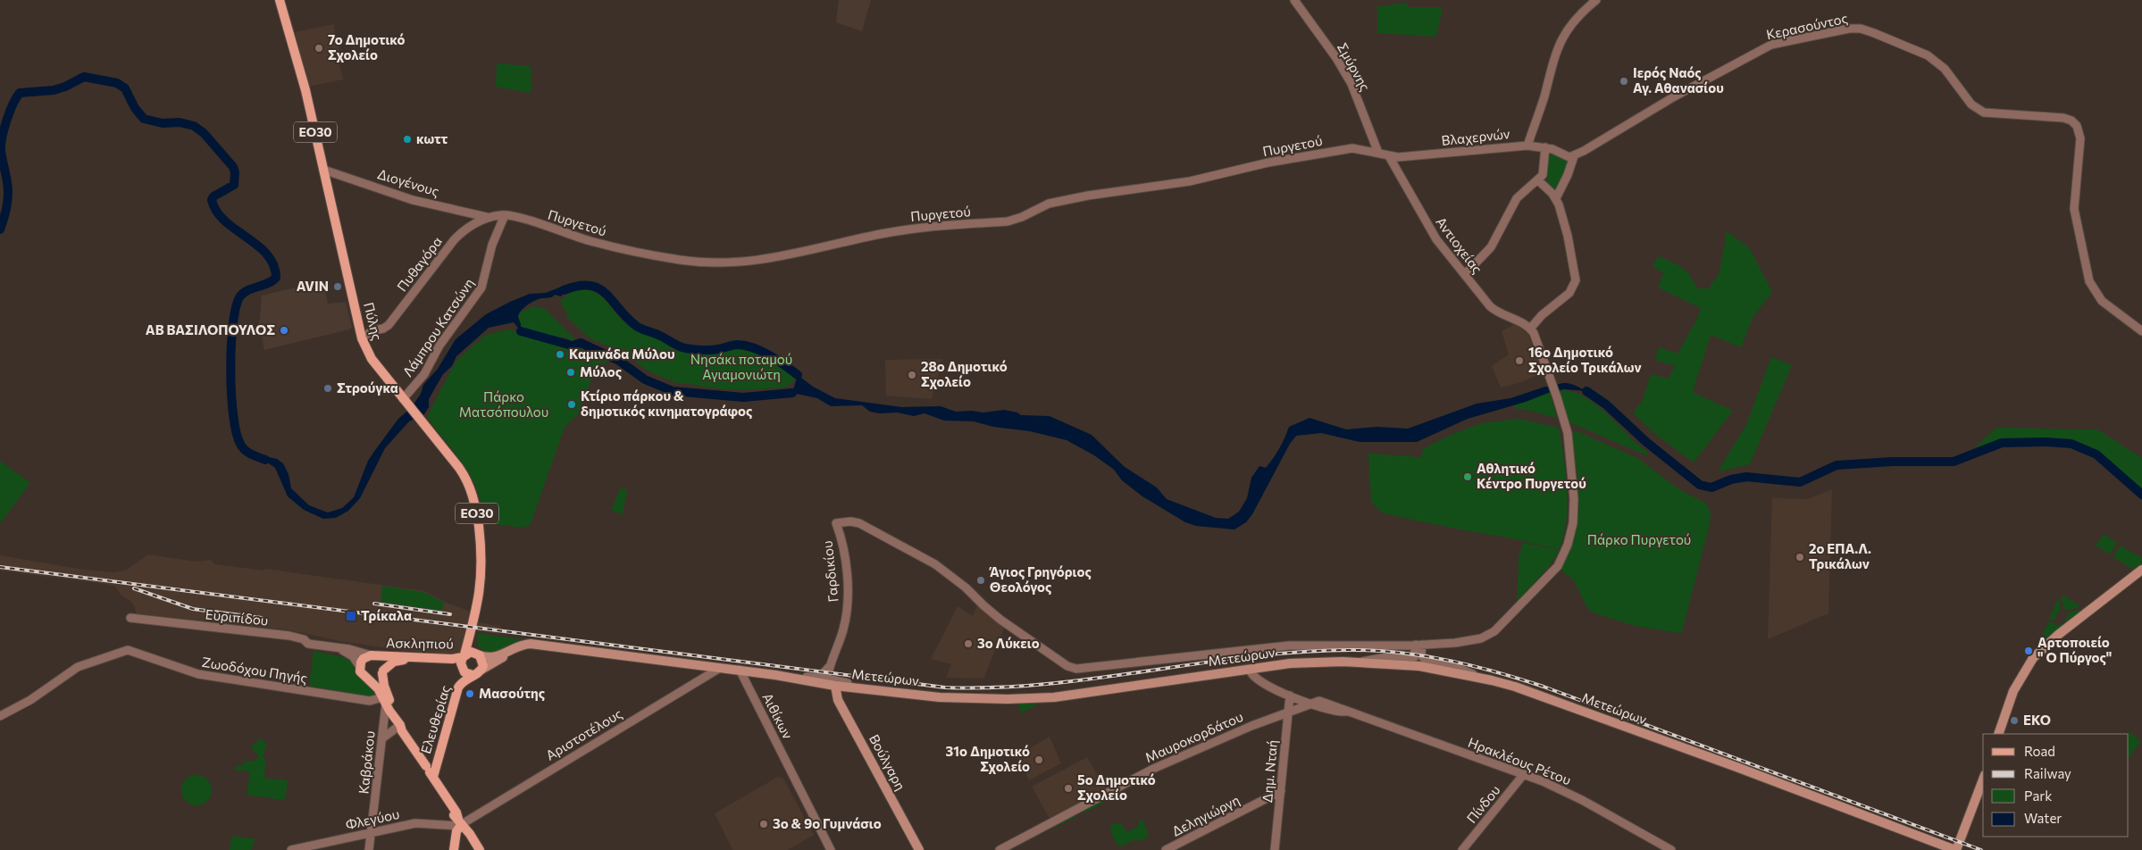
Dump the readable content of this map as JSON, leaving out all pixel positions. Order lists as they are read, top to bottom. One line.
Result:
{"streets":{"main road":["ΕΟ30","Πύλης","Ασκληπιού","Μετεώρων","Ελευθερίας","Βούλγαρη"],"street":["Κερασούντος","Σμύρνης","Βλαχερνών","Πυργετού","Διογένους","Αντιοχείας","Πυθαγόρα","Λάμπρου Κατσώνη","Γαρδικίου","Ευριπίδου","Ζωοδόχου Πηγής","Αιθίκων","Αριστοτέλους","Μαυροκορδάτου","Ηρακλέους Ρέτου","Καβράκου","Δημ. Νταή","Πίνδου","Δεληγιώργη","Φλεγύου"]},"crossings":[["Κερασούντος","Βλαχερνών"],["Σμύρνης","Βλαχερνών"],["Σμύρνης","Πυργετού"],["ΕΟ30","Πύλης"],["ΕΟ30","Ασκληπιού"],["ΕΟ30","Μετεώρων"],["ΕΟ30","Ελευθερίας"],["Βλαχερνών","Πυργετού"],["Βλαχερνών","Αντιοχείας"],["Πυργετού","Πυθαγόρα"],["Πυργετού","Λάμπρου Κατσώνη"],["Διογένους","Πυθαγόρα"],["Διογένους","Πύλης"],["Πυθαγόρα","Πύλης"],["Πυθαγόρα","Λάμπρου Κατσώνη"],["Πύλης","Λάμπρου Κατσώνη"],["Ευριπίδου","Ασκληπιού"],["Ασκληπιού","Μετεώρων"],["Ασκληπιού","Ζωοδόχου Πηγής"],["Ασκληπιού","Ελευθερίας"],["Ασκληπιού","Αριστοτέλους"],["Ασκληπιού","Καβράκου"],["Ασκληπιού","Φλεγύου"],["Μετεώρων","Αιθίκων"],["Μετεώρων","Ελευθερίας"],["Μετεώρων","Αριστοτέλους"],["Μετεώρων","Βούλγαρη"],["Ζωοδόχου Πηγής","Καβράκου"],["Αριστοτέλους","Φλεγύου"],["Μαυροκορδάτου","Ηρακλέους Ρέτου"],["Μαυροκορδάτου","Δημ. Νταή"],["Ηρακλέους Ρέτου","Πίνδου"],["Καβράκου","Φλεγύου"],["Δημ. Νταή","Δεληγιώργη"]],"parks":["Νησάκι ποταμού Αγιαμονιώτη","Πάρκο Ματσόπουλου","Πάρκο Πυργετού"],"places":{"other":["7ο Δημοτικό Σχολείο","Ιερός Ναός Αγ. Αθανασίου","κωττ","AVIN","ΑΒ ΒΑΣΙΛΟΠΟΥΛΟΣ","Καμινάδα Μύλου","16ο Δημοτικό Σχολείο Τρικάλων","Μύλος","28ο Δημοτικό Σχολείο","Στρούγκα","Κτίριο πάρκου & δημοτικός κινηματογράφος","Αθλητικό Κέντρο Πυργετού","2ο ΕΠΑ.Λ. Τρικάλων","Άγιος Γρηγόριος Θεολόγος","3ο Λύκειο","Αρτοποιείο \" Ο Πύργος\"","Μασούτης","EKO","31ο Δημοτικό Σχολείο","5ο Δημοτικό Σχολείο","3ο & 9ο Γυμνάσιο"],"transit":["Τρίκαλα"]},"legend":["Road","Railway","Park","Water"]}
